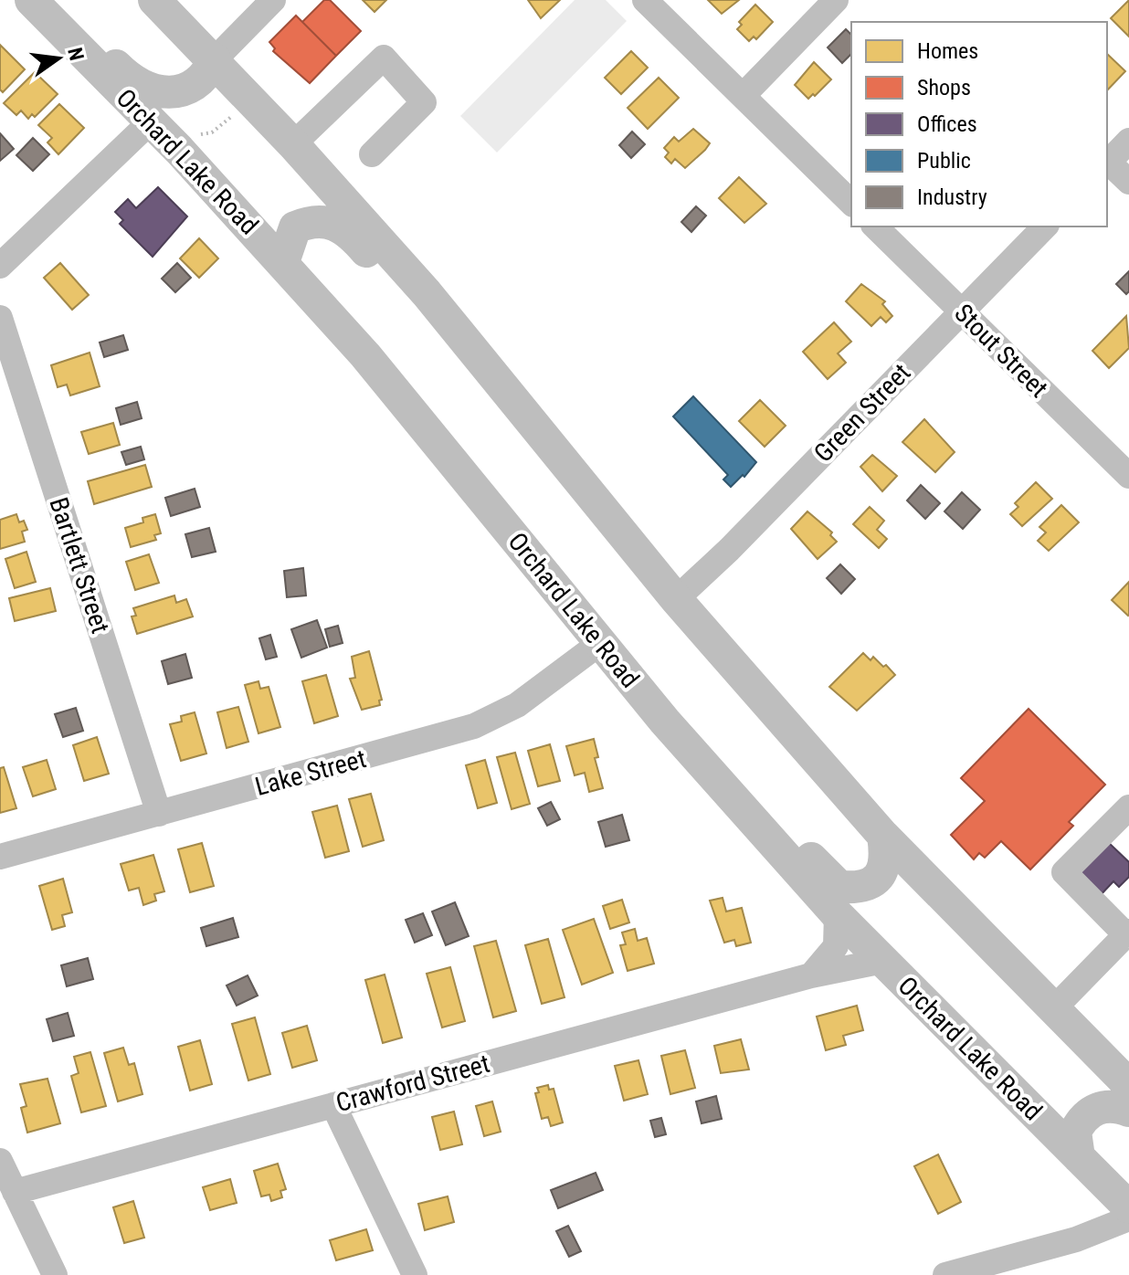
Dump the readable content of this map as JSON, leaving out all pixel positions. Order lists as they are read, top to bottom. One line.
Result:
{"streets":{"main road":["Orchard Lake Road"],"street":["Stout Street","Green Street","Bartlett Street","Lake Street","Crawford Street"]},"crossings":[["Orchard Lake Road","Lake Street"],["Orchard Lake Road","Crawford Street"],["Stout Street","Green Street"],["Bartlett Street","Lake Street"]],"legend":["Homes","Shops","Offices","Public","Industry"],"north":"right"}
